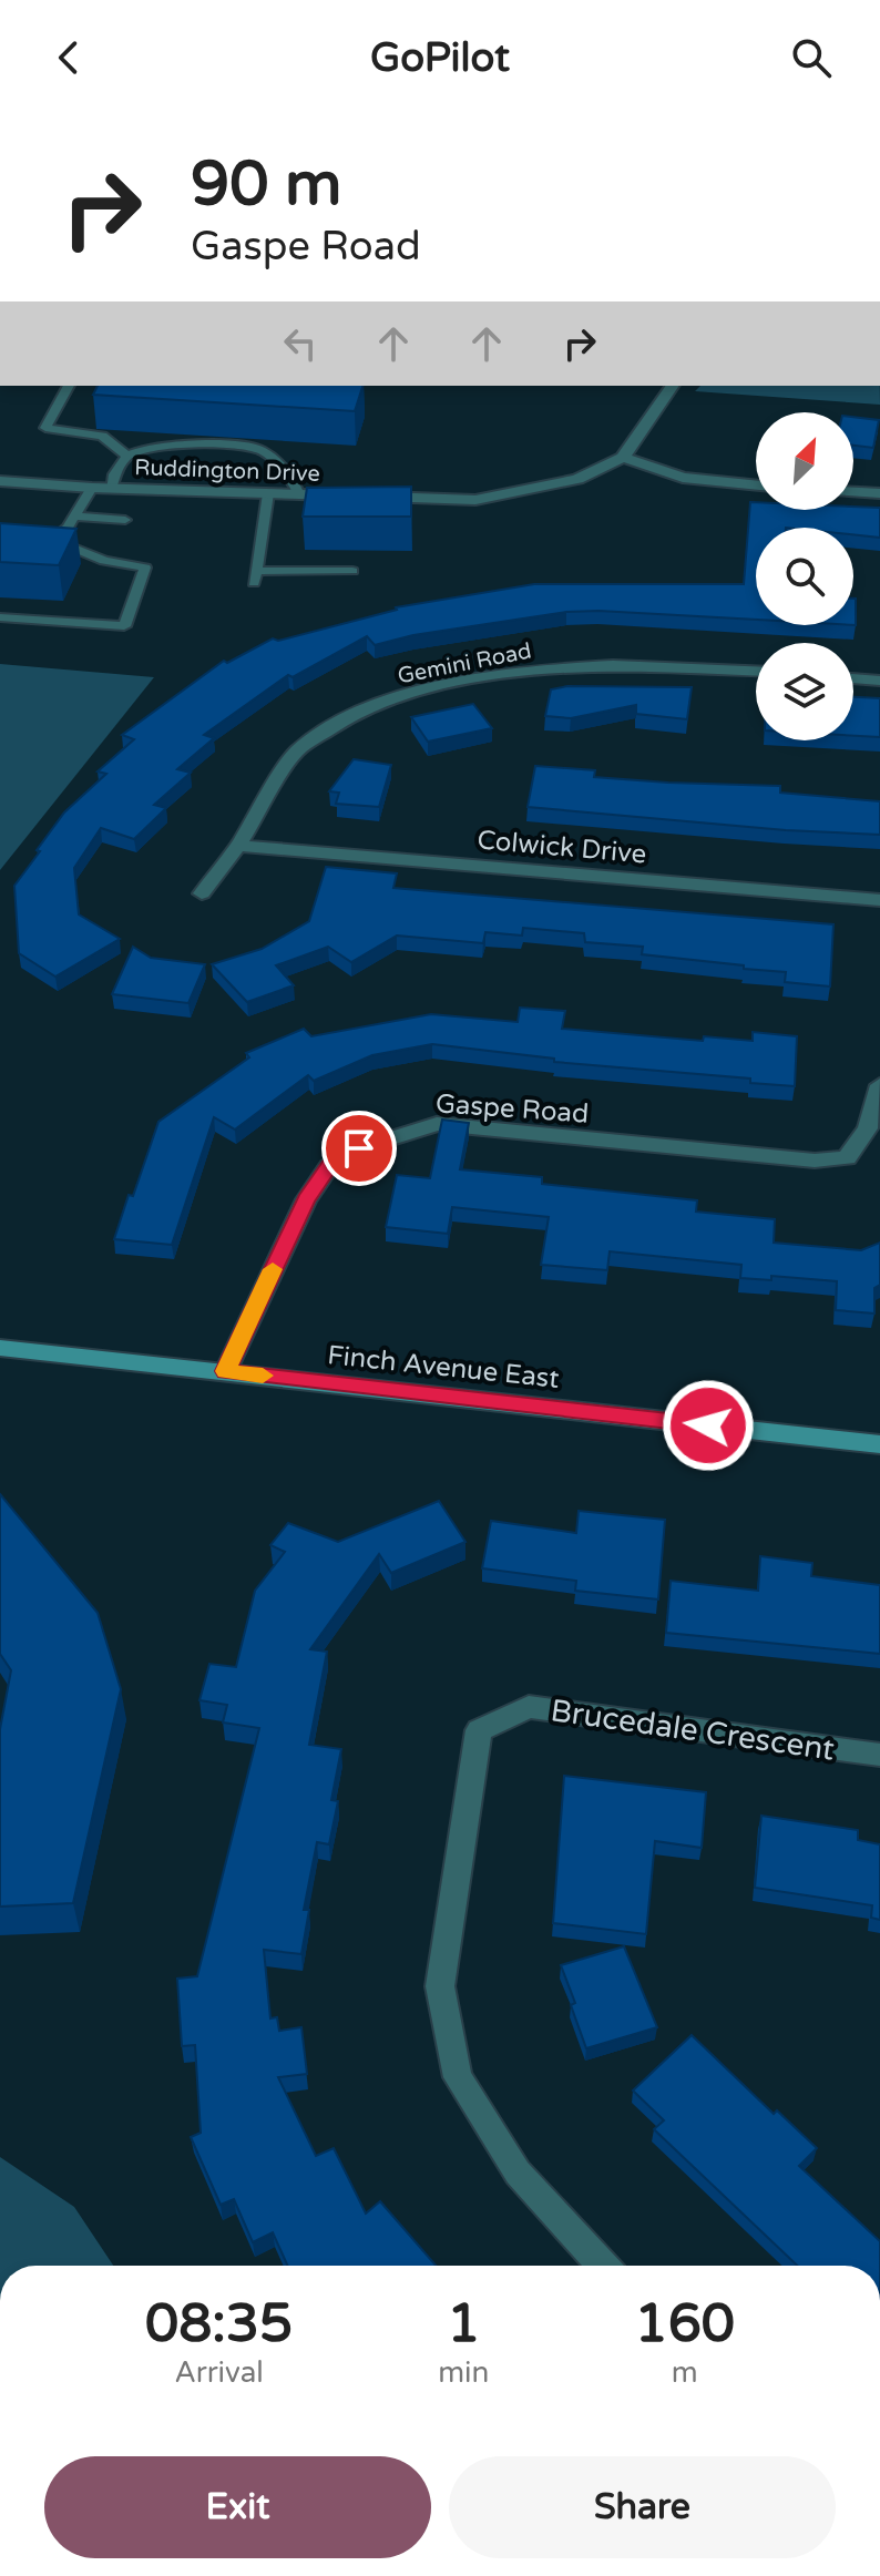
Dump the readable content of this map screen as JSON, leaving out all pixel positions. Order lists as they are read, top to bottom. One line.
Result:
{"streets":{"main road":["Finch Avenue East"],"street":["Ruddington Drive","Gemini Road","Colwick Drive","Gaspe Road","Brucedale Crescent"]},"crossings":[["Gemini Road","Colwick Drive"],["Gaspe Road","Finch Avenue East"]],"north":"top right","page":{"header":"GoPilot","turn":["90 m","Gaspe Road"],"eta":["08:35","Arrival","1","min","160","m"],"buttons":["Exit","Share"]}}
